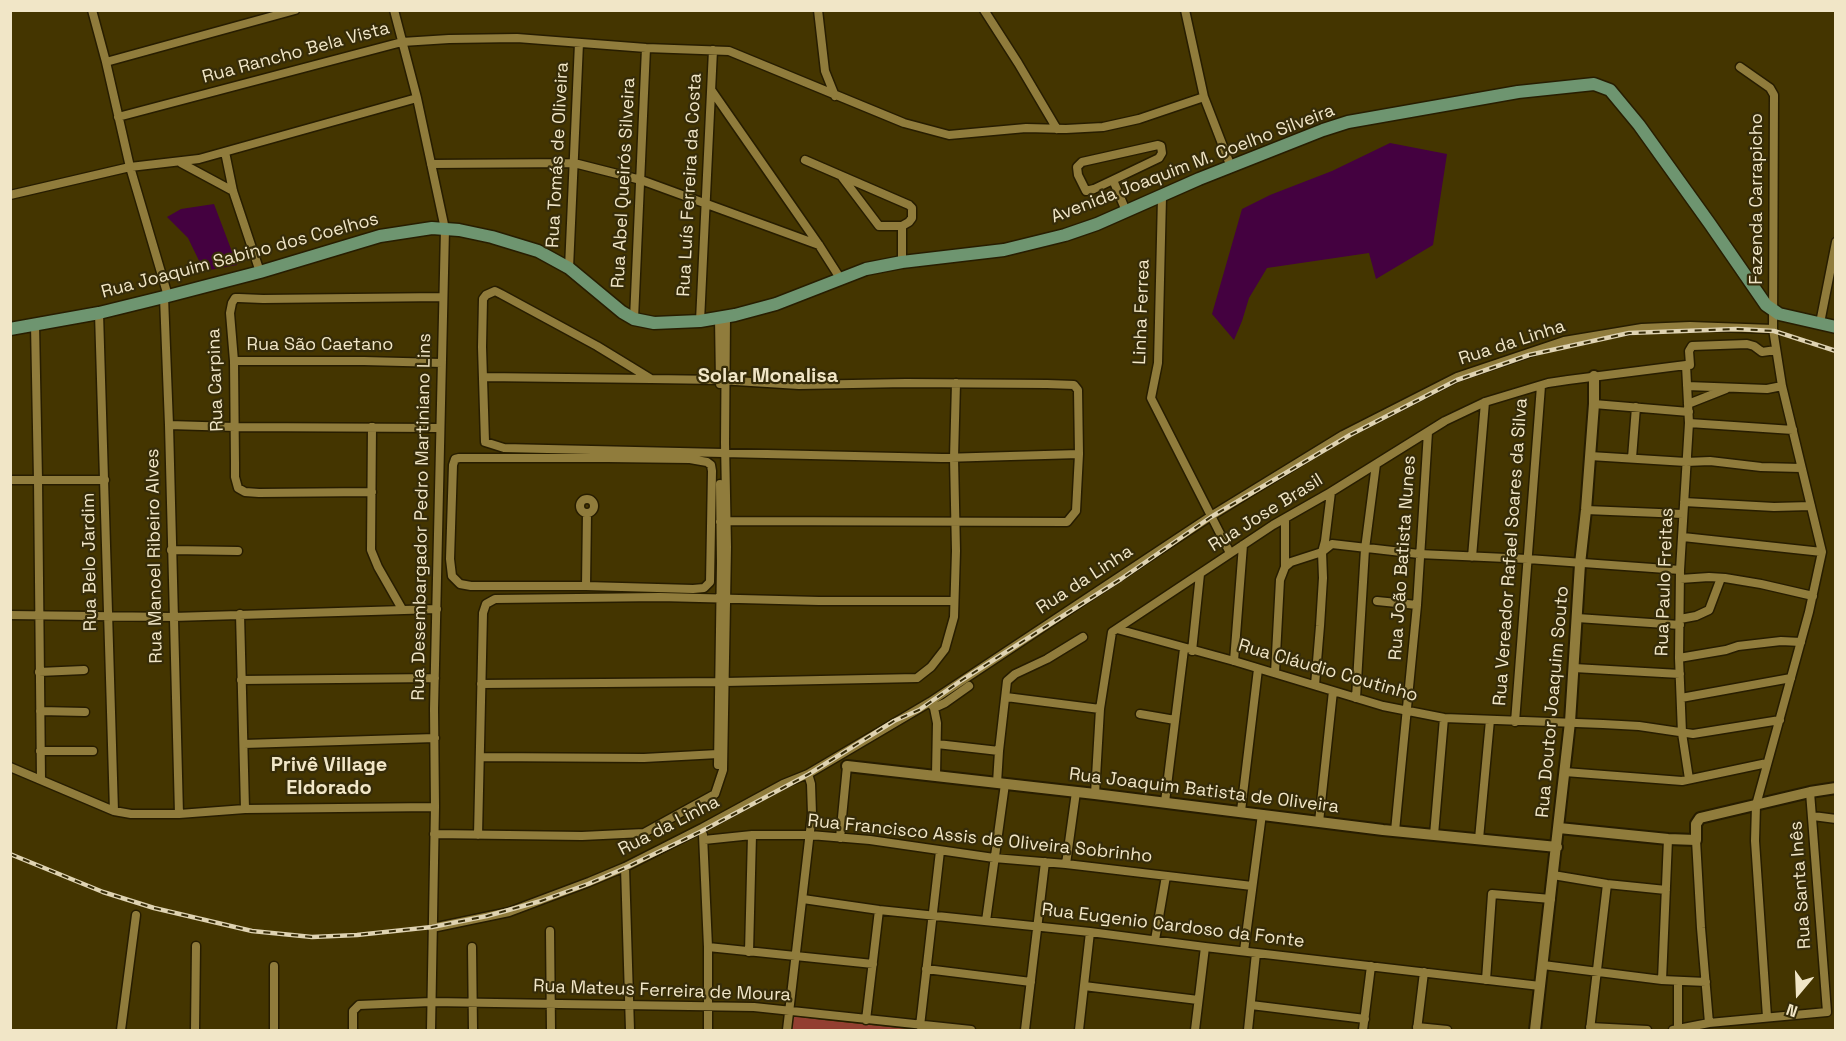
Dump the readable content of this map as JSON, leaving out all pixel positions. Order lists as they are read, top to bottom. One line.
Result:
{"streets":{"main road":["Avenida Joaquim M. Coelho Silveira","Rua Joaquim Sabino dos Coelhos"],"street":["Rua Rancho Bela Vista","Rua Tomás de Oliveira","Rua Abel Queirós Silveira","Rua Luís Ferreira da Costa","Fazenda Carrapicho","Linha Ferrea","Rua da Linha","Rua São Caetano","Rua Carpina","Rua Jose Brasil","Rua Desembargador Pedro Martiniano Lins","Rua Vereador Rafael Soares da Silva","Rua Manoel Ribeiro Alves","Rua João Batista Nunes","Rua Belo Jardim","Rua Paulo Freitas","Rua Cláudio Coutinho","Rua Doutor Joaquim Souto","Rua Joaquim Batista de Oliveira","Rua Francisco Assis de Oliveira Sobrinho","Rua Santa Inês","Rua Eugenio Cardoso da Fonte","Rua Mateus Ferreira de Moura"]},"crossings":[["Rua Rancho Bela Vista","Rua Tomás de Oliveira"],["Rua Rancho Bela Vista","Rua Abel Queirós Silveira"],["Rua Rancho Bela Vista","Rua Luís Ferreira da Costa"],["Rua Rancho Bela Vista","Rua Desembargador Pedro Martiniano Lins"],["Rua Tomás de Oliveira","Avenida Joaquim M. Coelho Silveira"],["Avenida Joaquim M. Coelho Silveira","Rua Abel Queirós Silveira"],["Avenida Joaquim M. Coelho Silveira","Rua Luís Ferreira da Costa"],["Avenida Joaquim M. Coelho Silveira","Fazenda Carrapicho"],["Avenida Joaquim M. Coelho Silveira","Rua Joaquim Sabino dos Coelhos"],["Avenida Joaquim M. Coelho Silveira","Linha Ferrea"],["Avenida Joaquim M. Coelho Silveira","Rua Desembargador Pedro Martiniano Lins"],["Rua Joaquim Sabino dos Coelhos","Rua Desembargador Pedro Martiniano Lins"],["Rua Joaquim Sabino dos Coelhos","Rua Manoel Ribeiro Alves"],["Rua Joaquim Sabino dos Coelhos","Rua Belo Jardim"],["Linha Ferrea","Rua da Linha"],["Linha Ferrea","Rua Jose Brasil"],["Rua da Linha","Rua Desembargador Pedro Martiniano Lins"],["Rua São Caetano","Rua Carpina"],["Rua São Caetano","Rua Desembargador Pedro Martiniano Lins"],["Rua Carpina","Rua Desembargador Pedro Martiniano Lins"],["Rua Jose Brasil","Rua Vereador Rafael Soares da Silva"],["Rua Jose Brasil","Rua João Batista Nunes"],["Rua Jose Brasil","Rua Paulo Freitas"],["Rua Jose Brasil","Rua Cláudio Coutinho"],["Rua Jose Brasil","Rua Doutor Joaquim Souto"],["Rua Desembargador Pedro Martiniano Lins","Rua Mateus Ferreira de Moura"],["Rua Vereador Rafael Soares da Silva","Rua Cláudio Coutinho"],["Rua João Batista Nunes","Rua Cláudio Coutinho"],["Rua João Batista Nunes","Rua Joaquim Batista de Oliveira"],["Rua Paulo Freitas","Rua Cláudio Coutinho"],["Rua Cláudio Coutinho","Rua Doutor Joaquim Souto"],["Rua Doutor Joaquim Souto","Rua Joaquim Batista de Oliveira"],["Rua Doutor Joaquim Souto","Rua Eugenio Cardoso da Fonte"]],"districts":["Solar Monalisa","Privê Village Eldorado"],"north":"bottom"}
